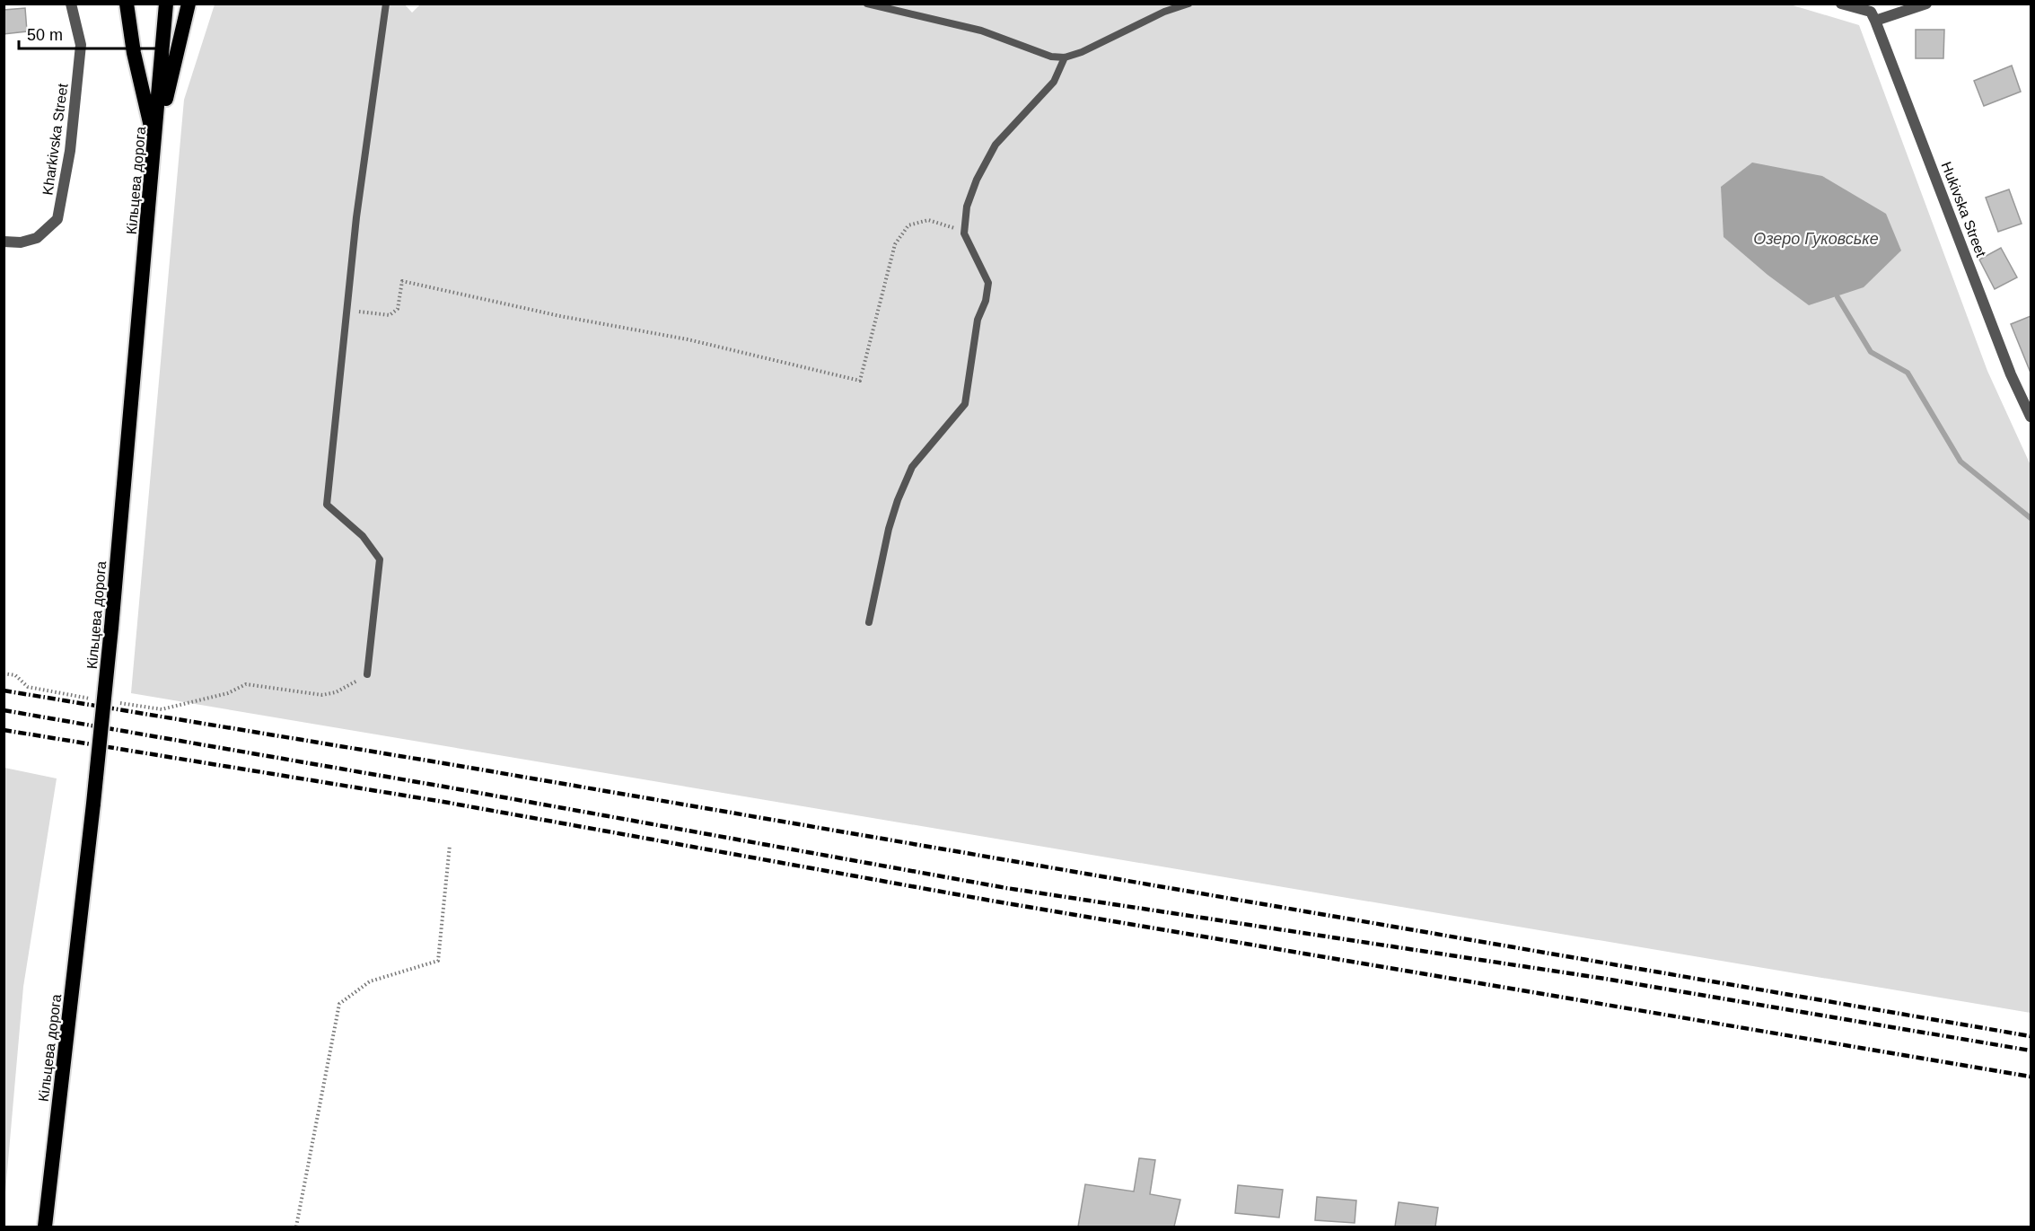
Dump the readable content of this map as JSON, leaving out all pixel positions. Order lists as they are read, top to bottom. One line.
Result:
{"streets":{"highway":["Кільцева дорога"],"street":["Kharkivska Street","Hukivska Street"]},"water":["Озеро Гуковське"],"scale_bar":"50 m"}
